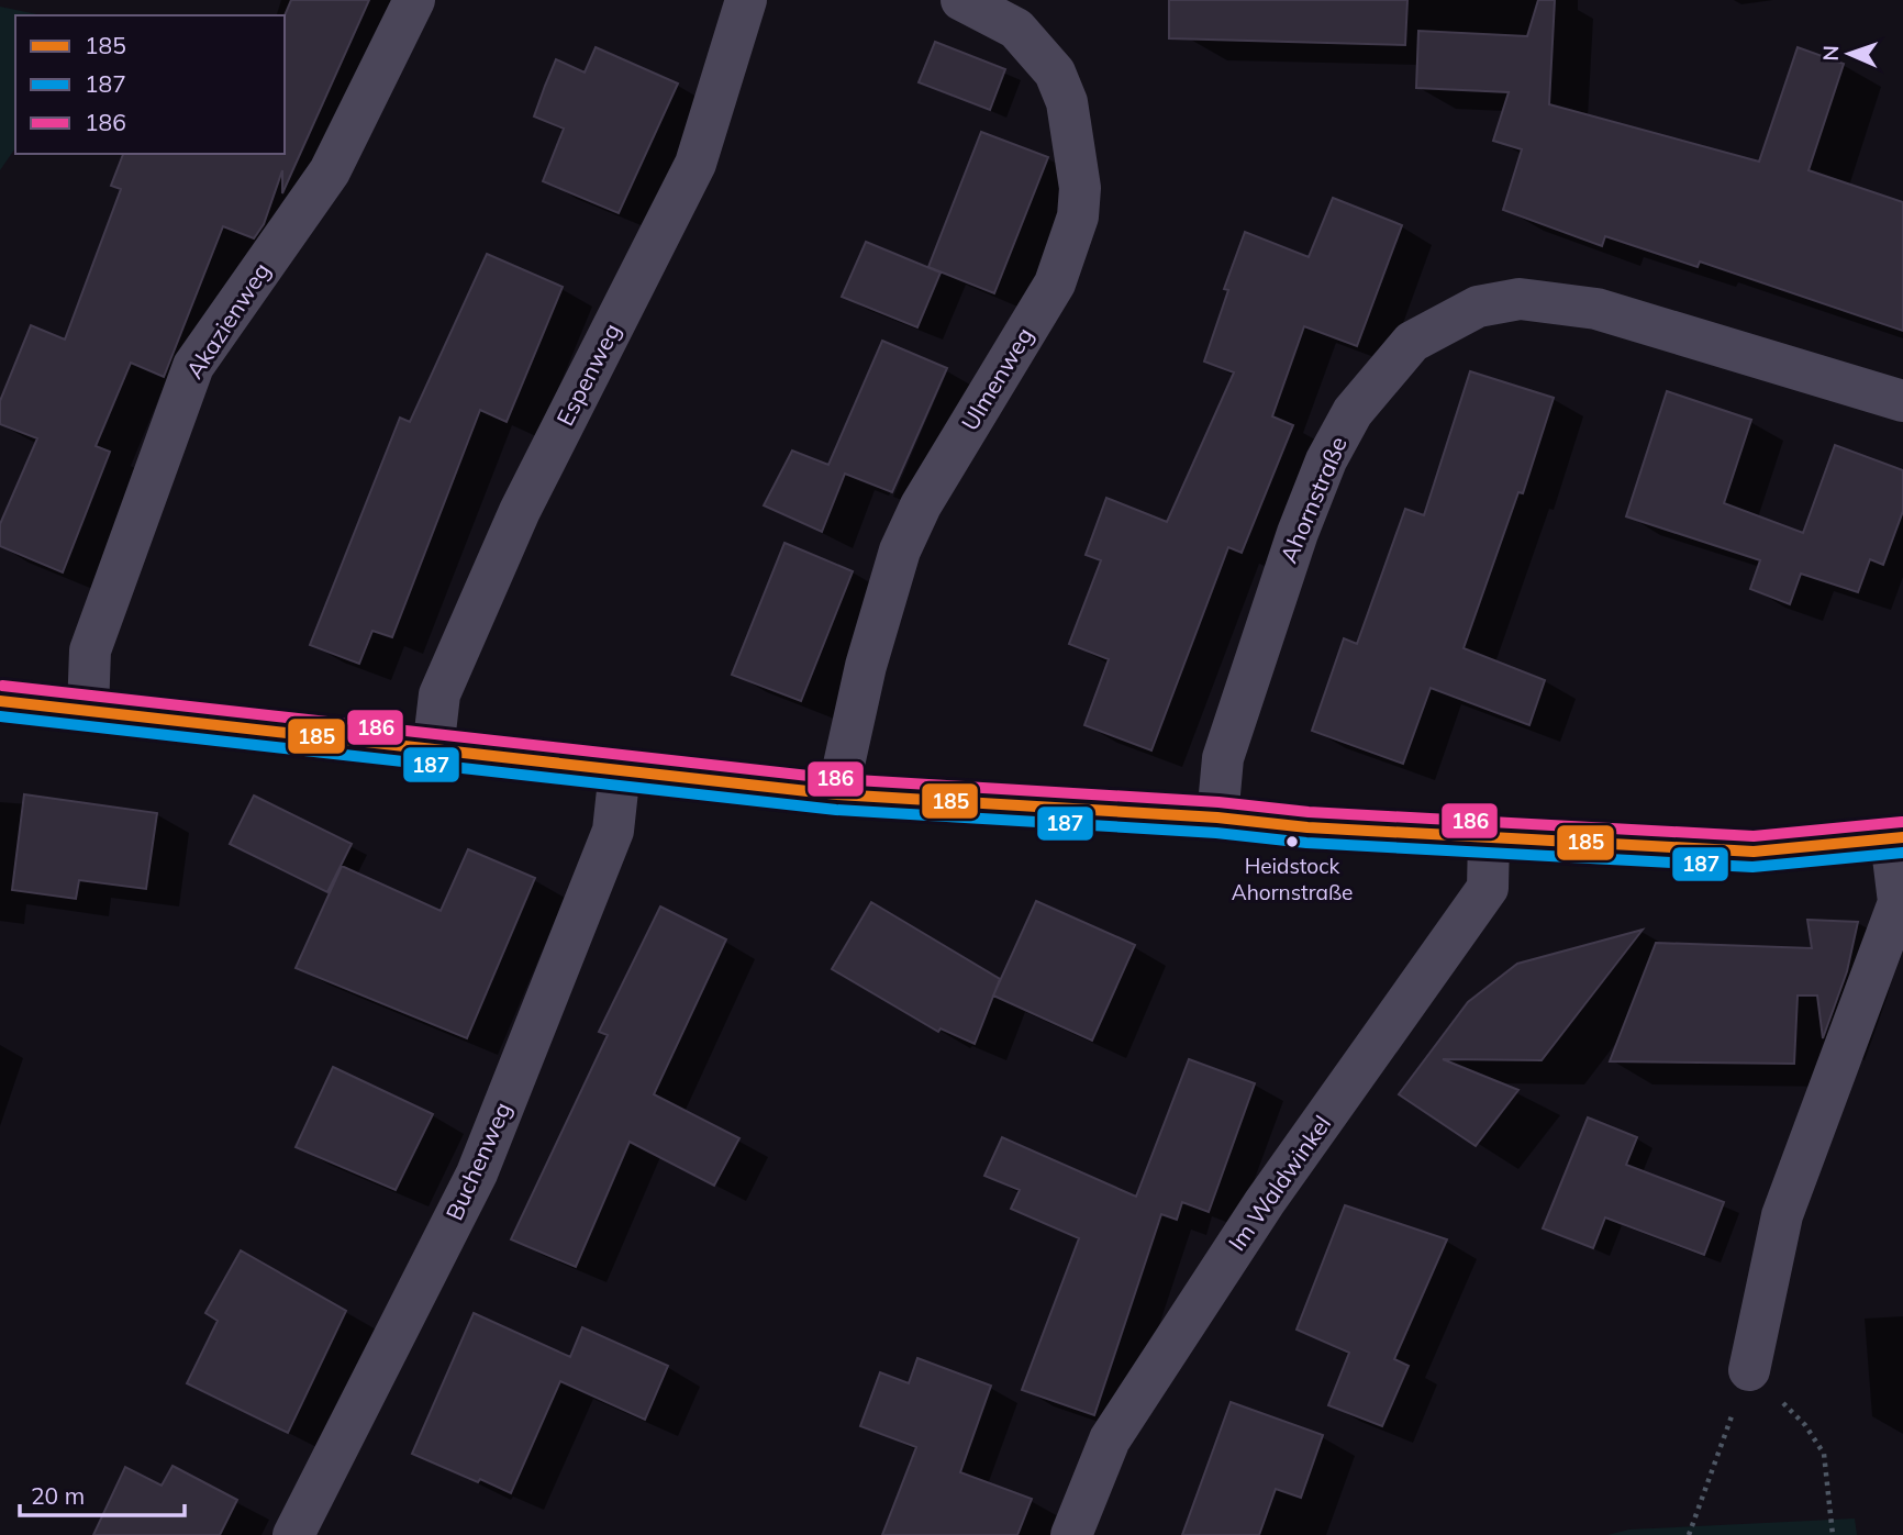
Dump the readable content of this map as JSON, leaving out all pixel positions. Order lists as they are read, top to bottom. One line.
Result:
{"streets":{"street":["Akazienweg","Espenweg","Ulmenweg","Ahornstraße","Buchenweg","Im Waldwinkel"]},"places":["Heidstock Ahornstraße"],"lines":["transit line 186","transit line 185","transit line 187"],"legend":["185","187","186"],"scale_bar":"20 m","north":"left"}
